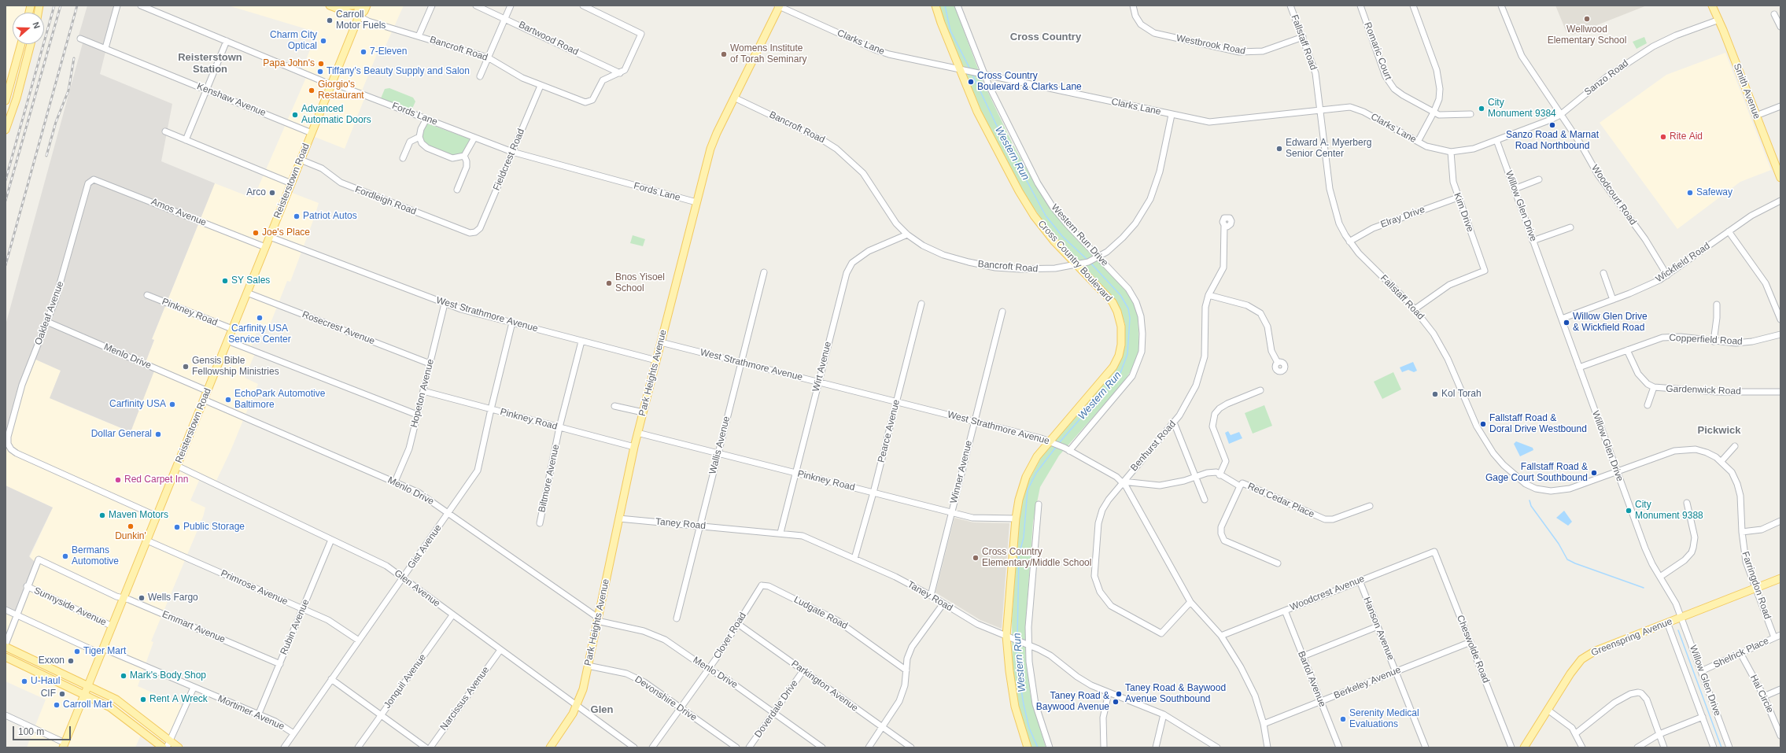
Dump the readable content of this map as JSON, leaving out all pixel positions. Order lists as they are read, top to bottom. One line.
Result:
{"streets":{"main road":["Smith Avenue","Reisterstown Road","Cross Country Boulevard","Park Heights Avenue","Greenspring Avenue"],"street":["Bartwood Road","Clarks Lane","Fallstaff Road","Westbrook Road","Bancroft Road","Romaric Court","Sanzo Road","Kenshaw Avenue","Fords Lane","Fieldcrest Road","Woodcourt Road","Fordleigh Road","Willow Glen Drive","Amos Avenue","Kim Drive","Elray Drive","Western Run Drive","Wickfield Road","Pinkney Road","Oakleaf Avenue","West Strathmore Avenue","Rosecrest Avenue","Copperfield Road","Menlo Drive","Wirt Avenue","Gardenwick Road","Hopeton Avenue","Pearce Avenue","Wallis Avenue","Benhurst Road","Winner Avenue","Biltmore Avenue","Red Cedar Place","Taney Road","Gist Avenue","Farringdon Road","Primrose Avenue","Glen Avenue","Woodcrest Avenue","Sunnyside Avenue","Ludgate Road","Emmart Avenue","Rubin Avenue","Hanson Avenue","Clover Road","Cheswolde Road","Shelrick Place","Bartol Avenue","Jonquil Avenue","Berkeley Avenue","Parkington Avenue","Hal Circle","Narcissus Avenue","Devonshire Drive","Doverdale Drive","Mortimer Avenue"]},"crossings":[["Bartwood Road","Bancroft Road"],["Clarks Lane","Fallstaff Road"],["Clarks Lane","Bancroft Road"],["Clarks Lane","Sanzo Road"],["Clarks Lane","Willow Glen Drive"],["Clarks Lane","Kim Drive"],["Clarks Lane","Western Run Drive"],["Clarks Lane","Cross Country Boulevard"],["Clarks Lane","Park Heights Avenue"],["Fallstaff Road","Westbrook Road"],["Fallstaff Road","Willow Glen Drive"],["Fallstaff Road","Kim Drive"],["Fallstaff Road","Elray Drive"],["Fallstaff Road","Farringdon Road"],["Bancroft Road","Fieldcrest Road"],["Bancroft Road","Reisterstown Road"],["Bancroft Road","Western Run Drive"],["Bancroft Road","Cross Country Boulevard"],["Bancroft Road","Wirt Avenue"],["Bancroft Road","Park Heights Avenue"],["Sanzo Road","Smith Avenue"],["Sanzo Road","Woodcourt Road"],["Sanzo Road","Willow Glen Drive"],["Kenshaw Avenue","Reisterstown Road"],["Fords Lane","Fieldcrest Road"],["Fords Lane","Reisterstown Road"],["Fords Lane","Park Heights Avenue"],["Fieldcrest Road","Fordleigh Road"],["Reisterstown Road","Fordleigh Road"],["Reisterstown Road","Amos Avenue"],["Reisterstown Road","Pinkney Road"],["Reisterstown Road","Oakleaf Avenue"],["Reisterstown Road","West Strathmore Avenue"],["Reisterstown Road","Rosecrest Avenue"],["Reisterstown Road","Menlo Drive"],["Reisterstown Road","Primrose Avenue"],["Reisterstown Road","Glen Avenue"],["Reisterstown Road","Sunnyside Avenue"],["Reisterstown Road","Emmart Avenue"],["Reisterstown Road","Mortimer Avenue"],["Woodcourt Road","Wickfield Road"],["Willow Glen Drive","Wickfield Road"],["Willow Glen Drive","Copperfield Road"],["Willow Glen Drive","Farringdon Road"],["Willow Glen Drive","Greenspring Avenue"],["Willow Glen Drive","Shelrick Place"],["Amos Avenue","Oakleaf Avenue"],["Kim Drive","Elray Drive"],["Western Run Drive","West Strathmore Avenue"],["Cross Country Boulevard","Pinkney Road"],["Cross Country Boulevard","West Strathmore Avenue"],["Cross Country Boulevard","Taney Road"],["Pinkney Road","Wirt Avenue"],["Pinkney Road","Park Heights Avenue"],["Pinkney Road","Hopeton Avenue"],["Pinkney Road","Pearce Avenue"],["Pinkney Road","Wallis Avenue"],["Pinkney Road","Winner Avenue"],["Pinkney Road","Biltmore Avenue"],["Pinkney Road","Gist Avenue"],["Oakleaf Avenue","Menlo Drive"],["West Strathmore Avenue","Wirt Avenue"],["West Strathmore Avenue","Park Heights Avenue"],["West Strathmore Avenue","Hopeton Avenue"],["West Strathmore Avenue","Pearce Avenue"],["West Strathmore Avenue","Wallis Avenue"],["West Strathmore Avenue","Benhurst Road"],["West Strathmore Avenue","Winner Avenue"],["West Strathmore Avenue","Biltmore Avenue"],["West Strathmore Avenue","Red Cedar Place"],["West Strathmore Avenue","Gist Avenue"],["West Strathmore Avenue","Woodcrest Avenue"],["West Strathmore Avenue","Berkeley Avenue"],["Rosecrest Avenue","Hopeton Avenue"],["Copperfield Road","Gardenwick Road"],["Menlo Drive","Park Heights Avenue"],["Menlo Drive","Hopeton Avenue"],["Menlo Drive","Gist Avenue"],["Menlo Drive","Clover Road"],["Menlo Drive","Doverdale Drive"],["Wirt Avenue","Taney Road"],["Park Heights Avenue","Taney Road"],["Park Heights Avenue","Glen Avenue"],["Park Heights Avenue","Devonshire Drive"],["Pearce Avenue","Taney Road"],["Wallis Avenue","Taney Road"],["Benhurst Road","Red Cedar Place"],["Winner Avenue","Taney Road"],["Gist Avenue","Primrose Avenue"],["Gist Avenue","Glen Avenue"],["Gist Avenue","Mortimer Avenue"],["Farringdon Road","Greenspring Avenue"],["Farringdon Road","Shelrick Place"],["Primrose Avenue","Rubin Avenue"],["Glen Avenue","Rubin Avenue"],["Glen Avenue","Jonquil Avenue"],["Glen Avenue","Narcissus Avenue"],["Woodcrest Avenue","Hanson Avenue"],["Woodcrest Avenue","Cheswolde Road"],["Woodcrest Avenue","Bartol Avenue"],["Sunnyside Avenue","Emmart Avenue"],["Ludgate Road","Clover Road"],["Emmart Avenue","Rubin Avenue"],["Rubin Avenue","Mortimer Avenue"],["Hanson Avenue","Berkeley Avenue"],["Clover Road","Parkington Avenue"],["Clover Road","Devonshire Drive"],["Cheswolde Road","Berkeley Avenue"],["Shelrick Place","Hal Circle"],["Bartol Avenue","Berkeley Avenue"],["Parkington Avenue","Doverdale Drive"]],"districts":["Cross Country","Reisterstown Station","Pickwick","Glen"],"water":["Western Run"],"places":["Wellwood Elementary School","Carroll Motor Fuels","Charm City Optical","7-Eleven","Womens Institute of Torah Seminary","Papa John's","Tiffany’s Beauty Supply and Salon","Cross Country Boulevard & Clarks Lane","Giorgio's Restaurant","City Monument 9384","Advanced Automatic Doors","Sanzo Road & Marnat Road Northbound","Rite Aid","Edward A. Myerberg Senior Center","Arco","Safeway","Patriot Autos","Joe's Place","SY Sales","Bnos Yisoel School","Carfinity USA Service Center","Willow Glen Drive & Wickfield Road","Gensis Bible Fellowship Ministries","Kol Torah","EchoPark Automotive Baltimore","Carfinity USA","Fallstaff Road & Doral Drive Westbound","Dollar General","Fallstaff Road & Gage Court Southbound","Red Carpet Inn","City Monument 9388","Maven Motors","Dunkin'","Public Storage","Bermans Automotive","Cross Country Elementary/Middle School","Wells Fargo","Tiger Mart","Exxon","Mark's Body Shop","U-Haul","CIF","Taney Road & Baywood Avenue Southbound","Rent A Wreck","Taney Road & Baywood Avenue","Carroll Mart","Serenity Medical Evaluations"],"scale_bar":"100 m","north":"right"}
